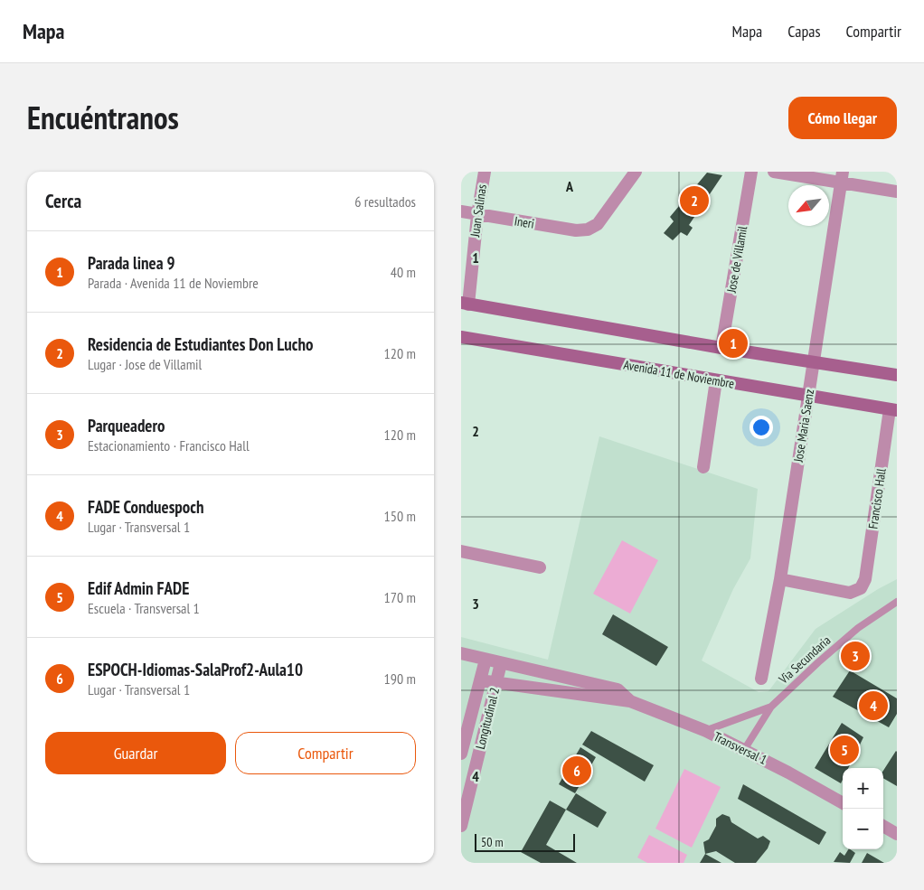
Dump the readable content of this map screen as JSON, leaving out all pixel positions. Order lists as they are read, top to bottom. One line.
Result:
{"streets":{"main road":["Avenida 11 de Noviembre"],"street":["Juan Salinas","Ineri","Jose de Villamil","Jose Maria Saenz","Francisco Hall","Longitudinal 2","Transversal 1"],"lane":["Via Secundaria"]},"crossings":[["Juan Salinas","Ineri"],["Avenida 11 de Noviembre","Jose Maria Saenz"],["Avenida 11 de Noviembre","Francisco Hall"],["Jose Maria Saenz","Francisco Hall"],["Via Secundaria","Transversal 1"],["Longitudinal 2","Transversal 1"]],"scale_bar":"50 m","north":"bottom left","page":{"header":"Mapa","nav":["Mapa","Capas","Compartir"],"title":"Encuéntranos","buttons":["Cómo llegar",["Guardar","Compartir"]],"heading":["Cerca","6 resultados"],"pins":["2","1","3","4","5","6"],"list":[{"mark":"1","name":"Parada linea 9","note":"Parada · Avenida 11 de Noviembre","value":"40 m"},{"mark":"2","name":"Residencia de Estudiantes Don Lucho","note":"Lugar · Jose de Villamil","value":"120 m"},{"mark":"3","name":"Parqueadero","note":"Estacionamiento · Francisco Hall","value":"120 m"},{"mark":"4","name":"FADE Conduespoch","note":"Lugar · Transversal 1","value":"150 m"},{"mark":"5","name":"Edif Admin FADE","note":"Escuela · Transversal 1","value":"170 m"},{"mark":"6","name":"ESPOCH-Idiomas-SalaProf2-Aula10","note":"Lugar · Transversal 1","value":"190 m"}],"map_buttons":["+","−"],"scale":"50 m"},"grid":{"columns":["A"],"rows":["1","2","3","4"]}}
